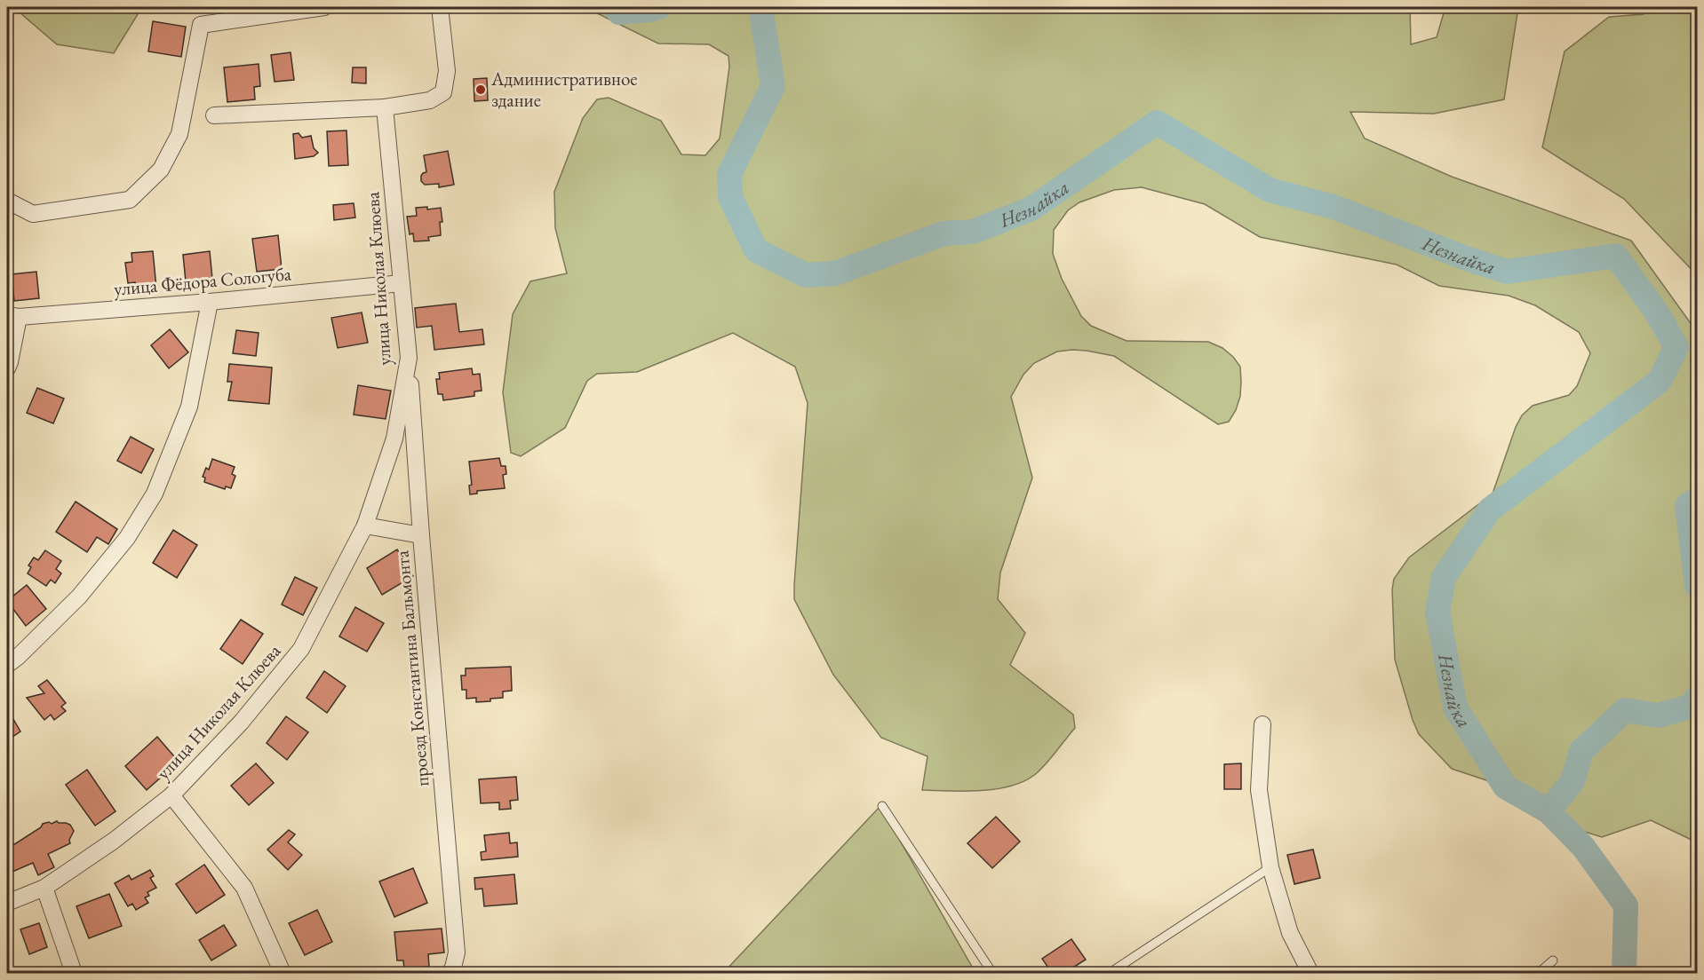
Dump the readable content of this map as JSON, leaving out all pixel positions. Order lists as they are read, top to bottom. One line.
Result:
{"streets":{"street":["улица Николая Клюева","улица Фёдора Сологуба","проезд Константина Бальмонта"]},"crossings":[["улица Николая Клюева","улица Фёдора Сологуба"],["улица Николая Клюева","проезд Константина Бальмонта"]],"water":["Незнайка"],"places":["Административное здание"]}
